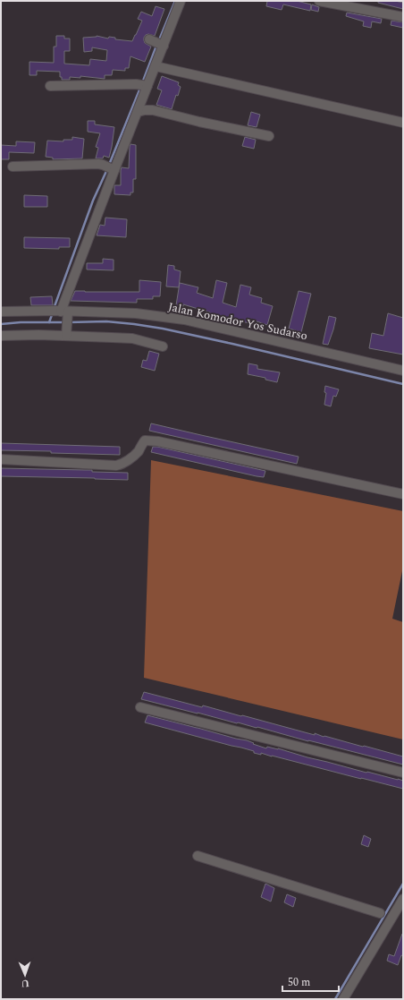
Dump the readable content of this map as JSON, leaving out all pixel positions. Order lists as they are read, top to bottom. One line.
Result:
{"streets":{"street":["Jalan Komodor Yos Sudarso"]},"scale_bar":"50 m","north":"bottom"}
